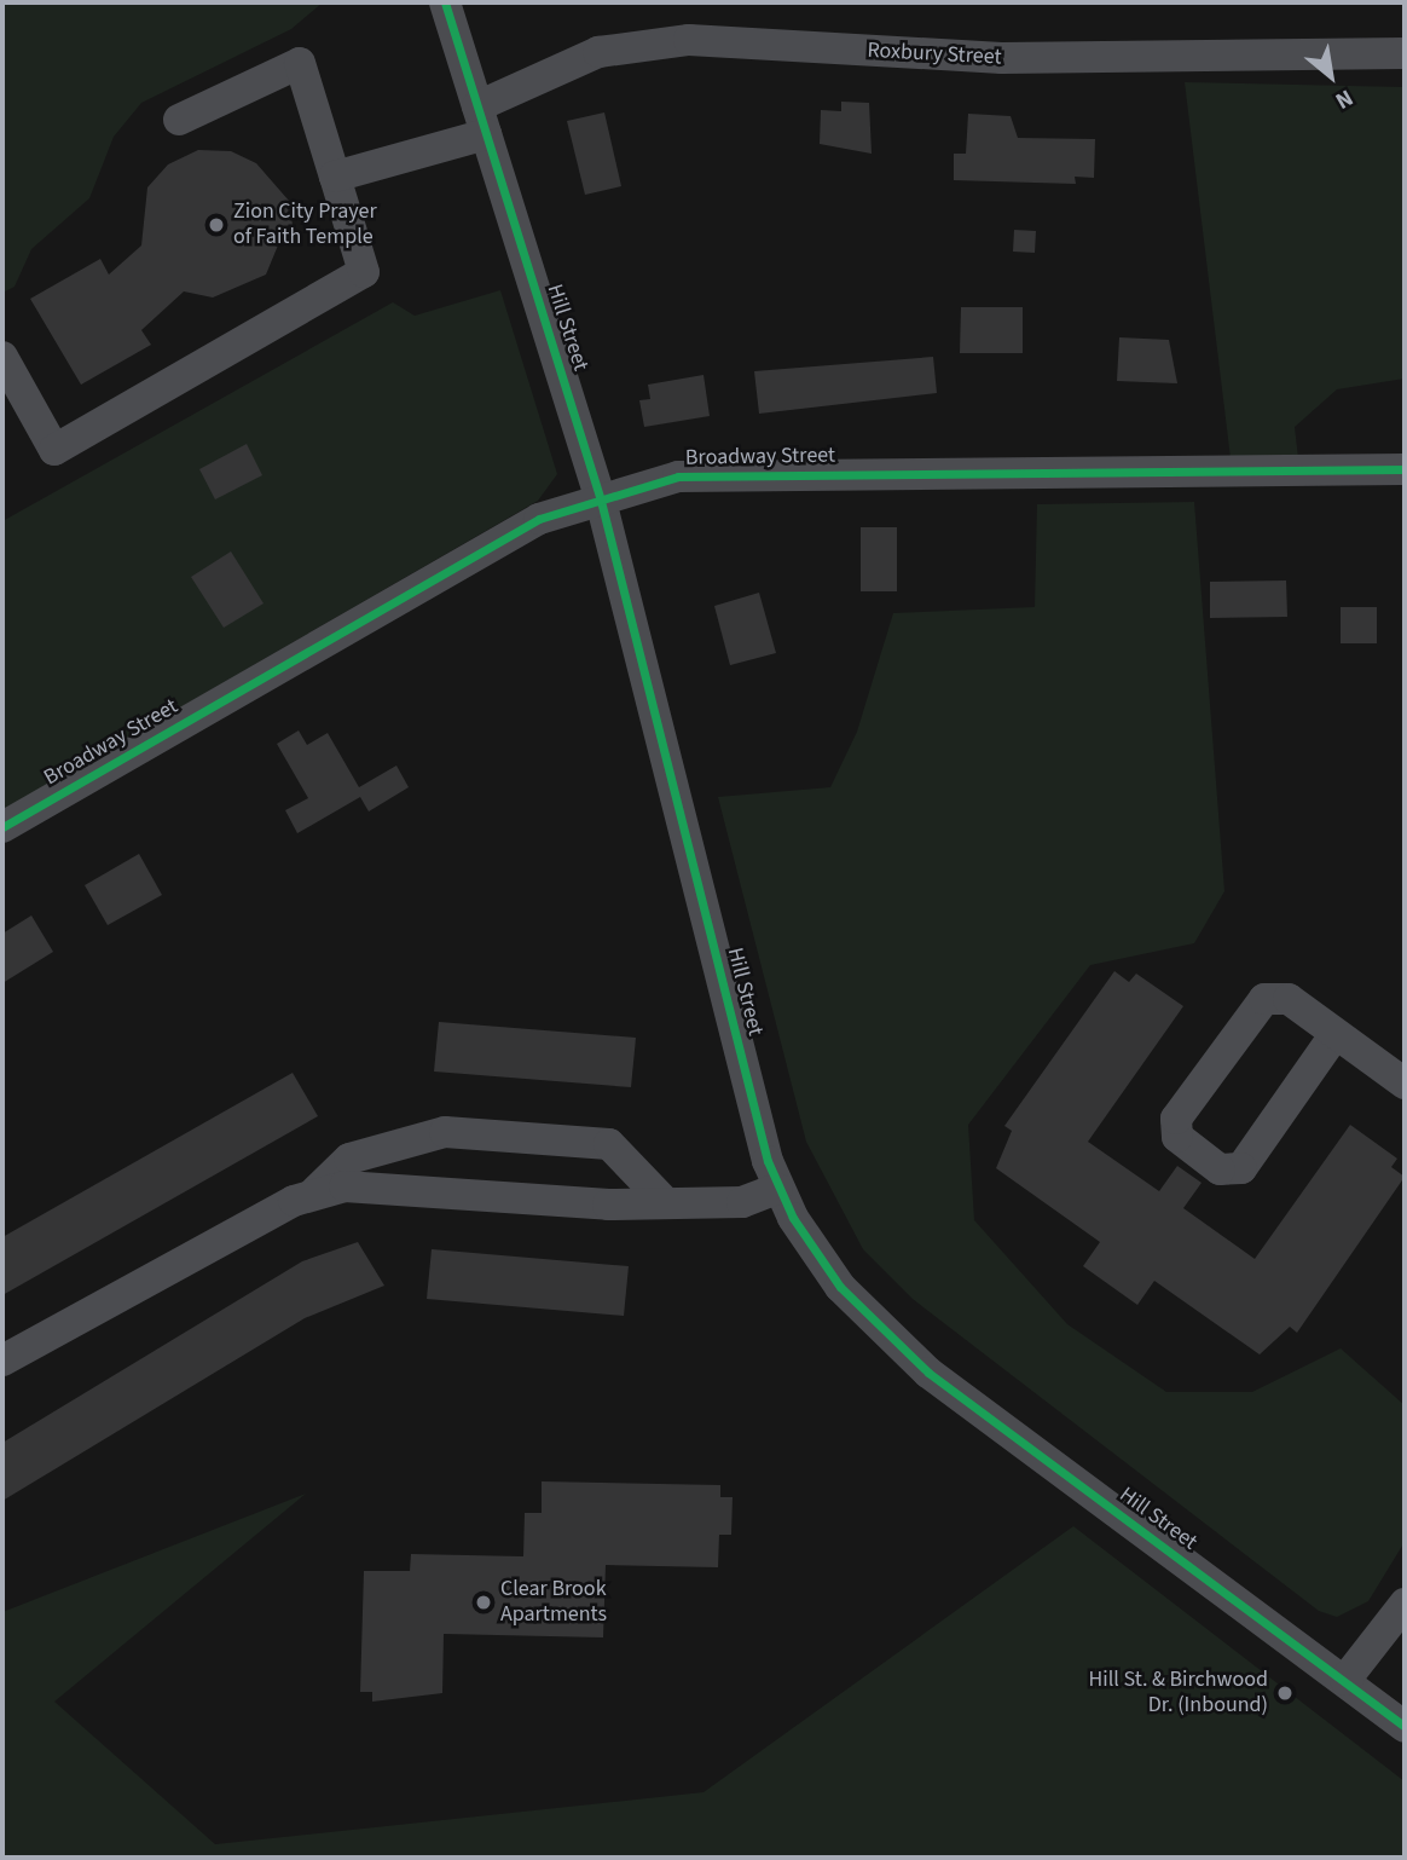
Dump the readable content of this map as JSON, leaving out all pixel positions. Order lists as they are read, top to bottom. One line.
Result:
{"streets":{"street":["Roxbury Street","Hill Street","Broadway Street"]},"crossings":[["Roxbury Street","Hill Street"],["Hill Street","Broadway Street"]],"places":["Zion City Prayer of Faith Temple","Clear Brook Apartments","Hill St. & Birchwood Dr. (Inbound)"],"north":"bottom right"}
